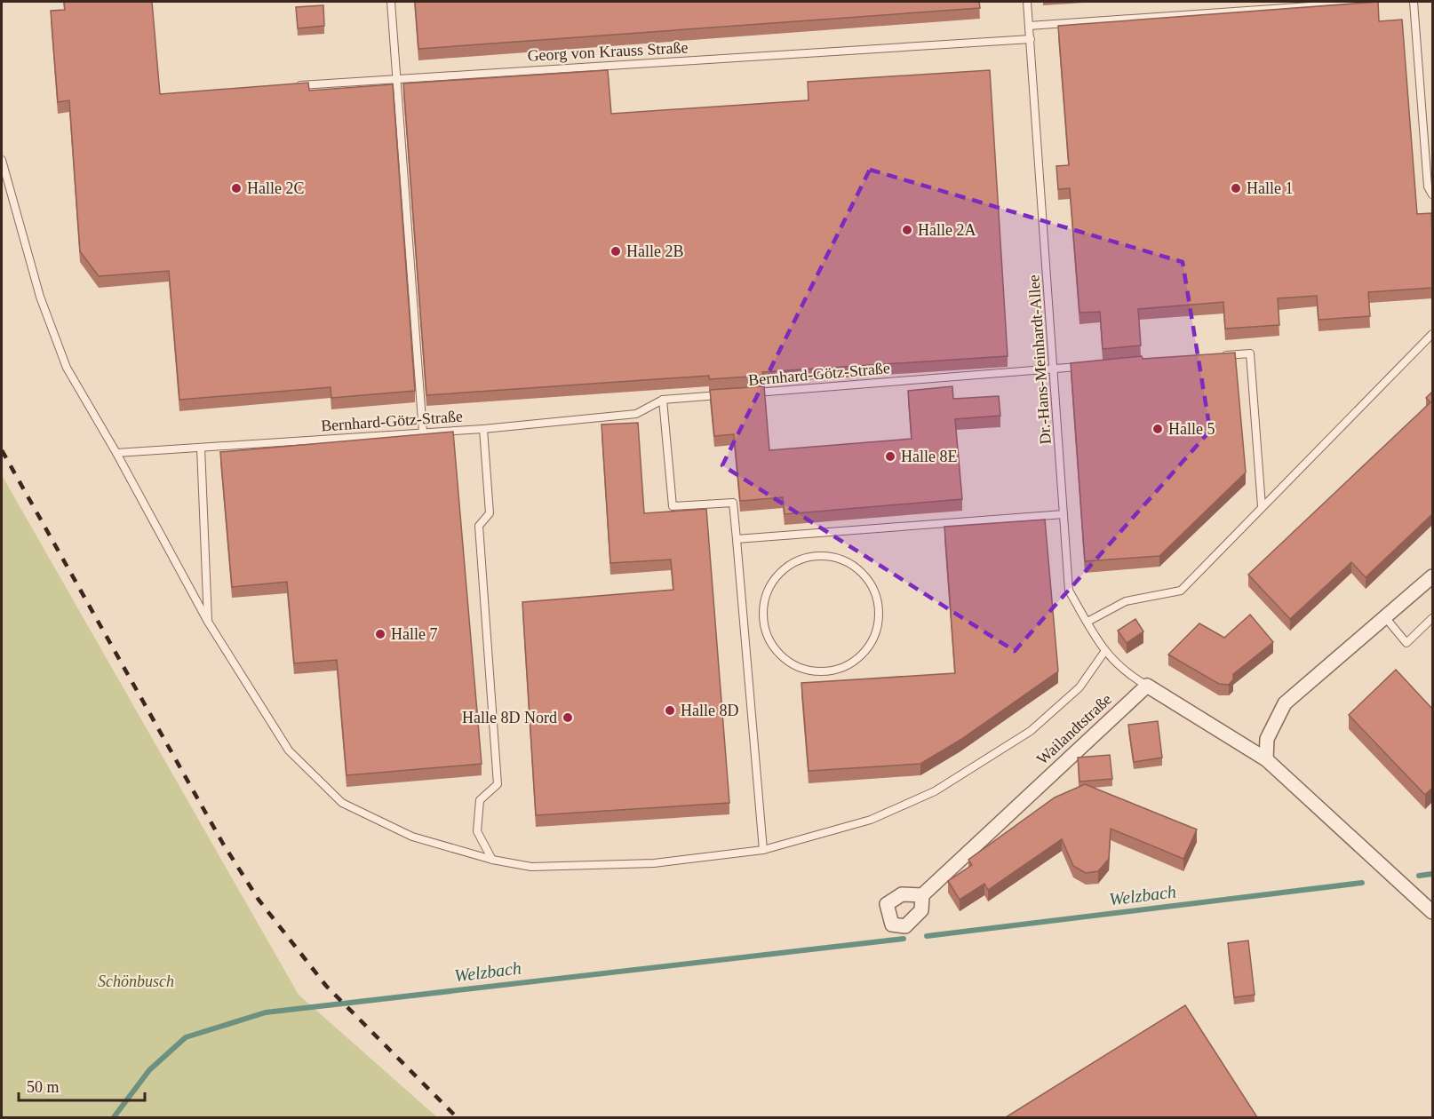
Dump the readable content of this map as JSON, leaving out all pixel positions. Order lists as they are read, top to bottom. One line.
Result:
{"streets":{"street":["Wailandtstraße"],"lane":["Georg von Krauss Straße","Dr.-Hans-Meinhardt-Allee","Bernhard-Götz-Straße"]},"crossings":[["Georg von Krauss Straße","Dr.-Hans-Meinhardt-Allee"],["Dr.-Hans-Meinhardt-Allee","Bernhard-Götz-Straße"],["Dr.-Hans-Meinhardt-Allee","Wailandtstraße"]],"water":["Welzbach"],"parks":["Schönbusch"],"places":["Halle 2C","Halle 1","Halle 2A","Halle 2B","Halle 5","Halle 8E","Halle 7","Halle 8D","Halle 8D Nord"],"scale_bar":"50 m"}
